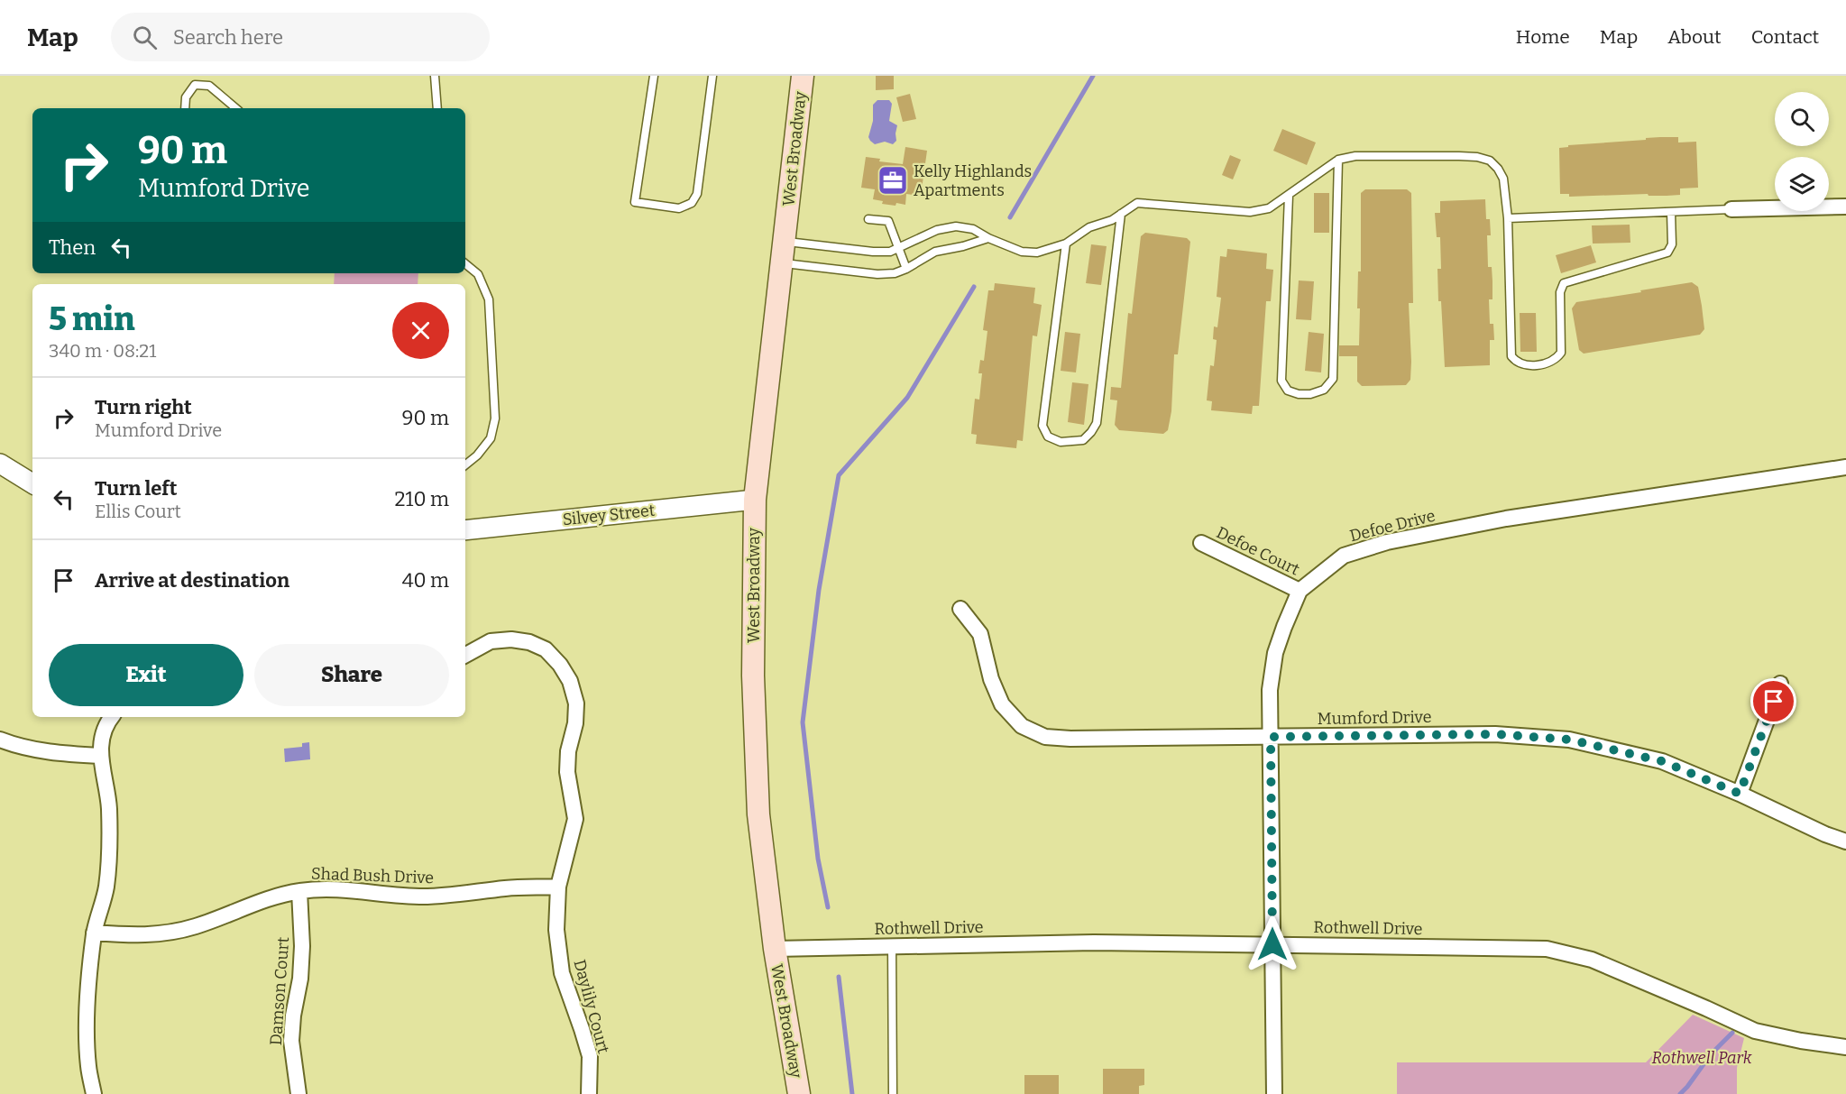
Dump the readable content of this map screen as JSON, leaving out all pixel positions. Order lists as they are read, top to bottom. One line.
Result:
{"streets":{"main road":["West Broadway"],"street":["Silvey Street","Defoe Drive","Defoe Court","Mumford Drive","Shad Bush Drive","Rothwell Drive","Damson Court","Daylily Court"]},"crossings":[["West Broadway","Silvey Street"],["West Broadway","Rothwell Drive"],["Defoe Drive","Defoe Court"],["Defoe Drive","Mumford Drive"],["Defoe Drive","Rothwell Drive"],["Shad Bush Drive","Damson Court"],["Shad Bush Drive","Daylily Court"]],"parks":["Rothwell Park"],"places":{"office":["Kelly Highlands Apartments"]},"page":{"header":"Map","search":"Search here","nav":["Home","Map","About","Contact"],"turn":["90 m","Mumford Drive"],"then":"Then","heading":["5 min","340 m · 08:21"],"list":[{"name":"Turn right","note":"Mumford Drive","value":"90 m"},{"name":"Turn left","note":"Ellis Court","value":"210 m"},{"name":"Arrive at destination","value":"40 m"}],"buttons":["Exit","Share"]}}
